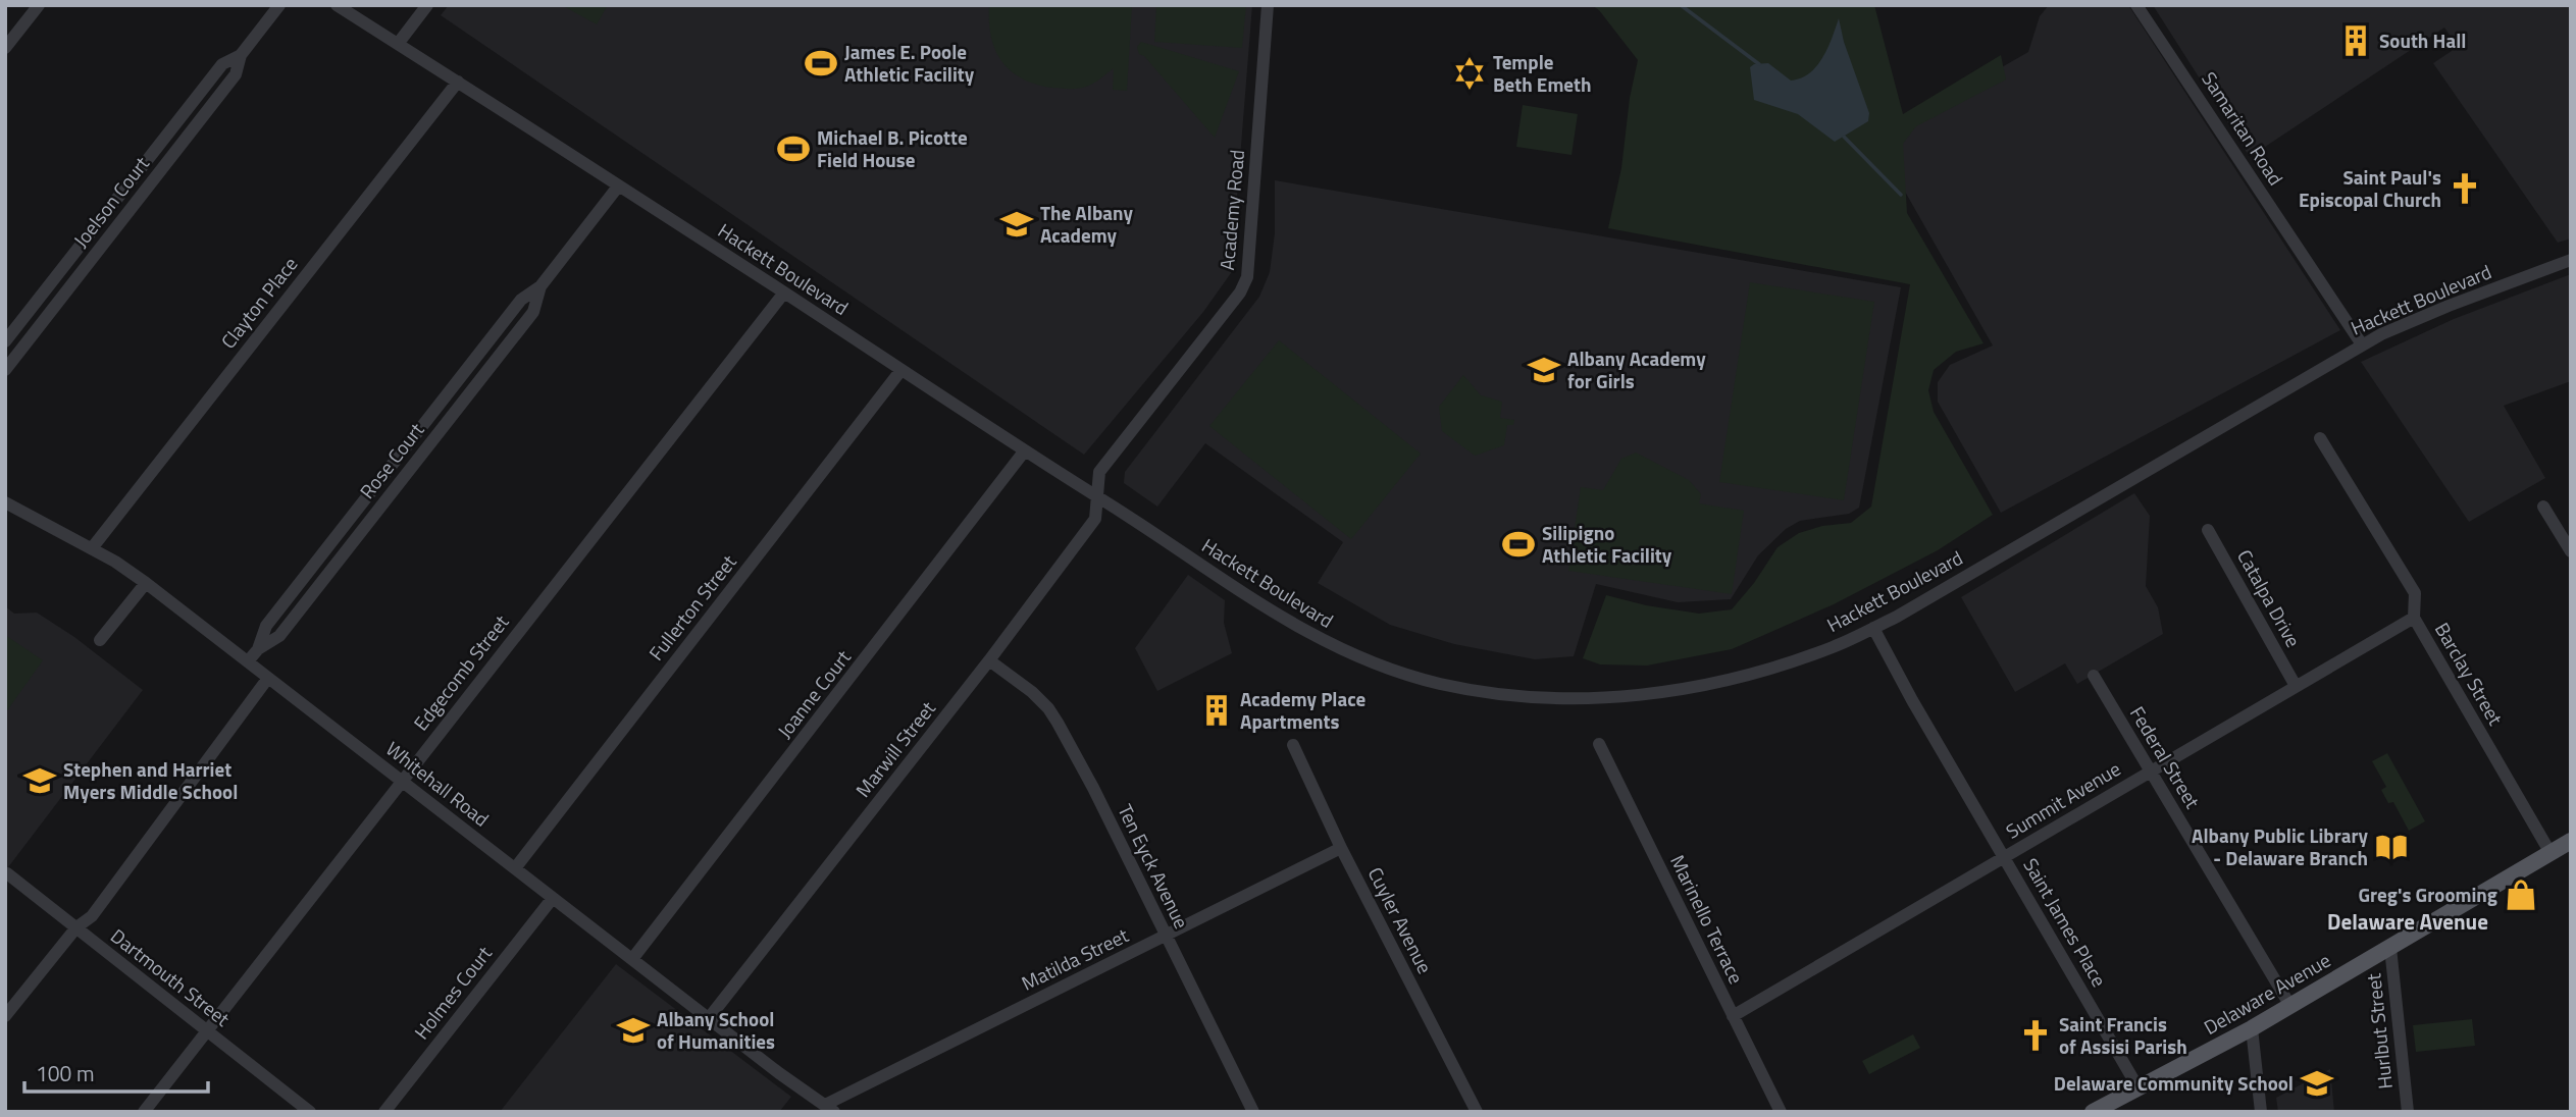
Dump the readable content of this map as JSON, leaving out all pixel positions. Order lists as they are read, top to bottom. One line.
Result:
{"streets":{"main road":["Delaware Avenue"],"street":["Samaritan Road","Joelson Court","Academy Road","Hackett Boulevard","Clayton Place","Rose Court","Catalpa Drive","Fullerton Street","Edgecomb Street","Barclay Street","Joanne Court","Marwill Street","Federal Street","Whitehall Road","Summit Avenue","Ten Eyck Avenue","Marinello Terrace","Cuyler Avenue","Saint James Place","Matilda Street","Dartmouth Street","Holmes Court","Hurlbut Street"]},"crossings":[["Samaritan Road","Hackett Boulevard"],["Academy Road","Hackett Boulevard"],["Academy Road","Marwill Street"],["Hackett Boulevard","Clayton Place"],["Hackett Boulevard","Rose Court"],["Hackett Boulevard","Fullerton Street"],["Hackett Boulevard","Edgecomb Street"],["Hackett Boulevard","Joanne Court"],["Hackett Boulevard","Marwill Street"],["Hackett Boulevard","Saint James Place"],["Clayton Place","Whitehall Road"],["Rose Court","Whitehall Road"],["Catalpa Drive","Summit Avenue"],["Fullerton Street","Whitehall Road"],["Edgecomb Street","Whitehall Road"],["Edgecomb Street","Dartmouth Street"],["Barclay Street","Summit Avenue"],["Barclay Street","Delaware Avenue"],["Joanne Court","Whitehall Road"],["Marwill Street","Whitehall Road"],["Marwill Street","Ten Eyck Avenue"],["Federal Street","Summit Avenue"],["Federal Street","Delaware Avenue"],["Whitehall Road","Matilda Street"],["Whitehall Road","Holmes Court"],["Summit Avenue","Marinello Terrace"],["Summit Avenue","Saint James Place"],["Ten Eyck Avenue","Matilda Street"],["Cuyler Avenue","Matilda Street"],["Saint James Place","Delaware Avenue"],["Delaware Avenue","Hurlbut Street"]],"districts":["Delaware Avenue"],"places":{"building":["South Hall","Academy Place Apartments"],"sports":["James E. Poole Athletic Facility","Michael B. Picotte Field House","Silipigno Athletic Facility"],"synagogue":["Temple Beth Emeth"],"church":["Saint Paul's Episcopal Church","Saint Francis of Assisi Parish"],"school or university":["The Albany Academy","Albany Academy for Girls","Stephen and Harriet Myers Middle School","Albany School of Humanities","Delaware Community School"],"library":["Albany Public Library - Delaware Branch"],"shop":["Greg's Grooming"]},"scale_bar":"100 m"}
